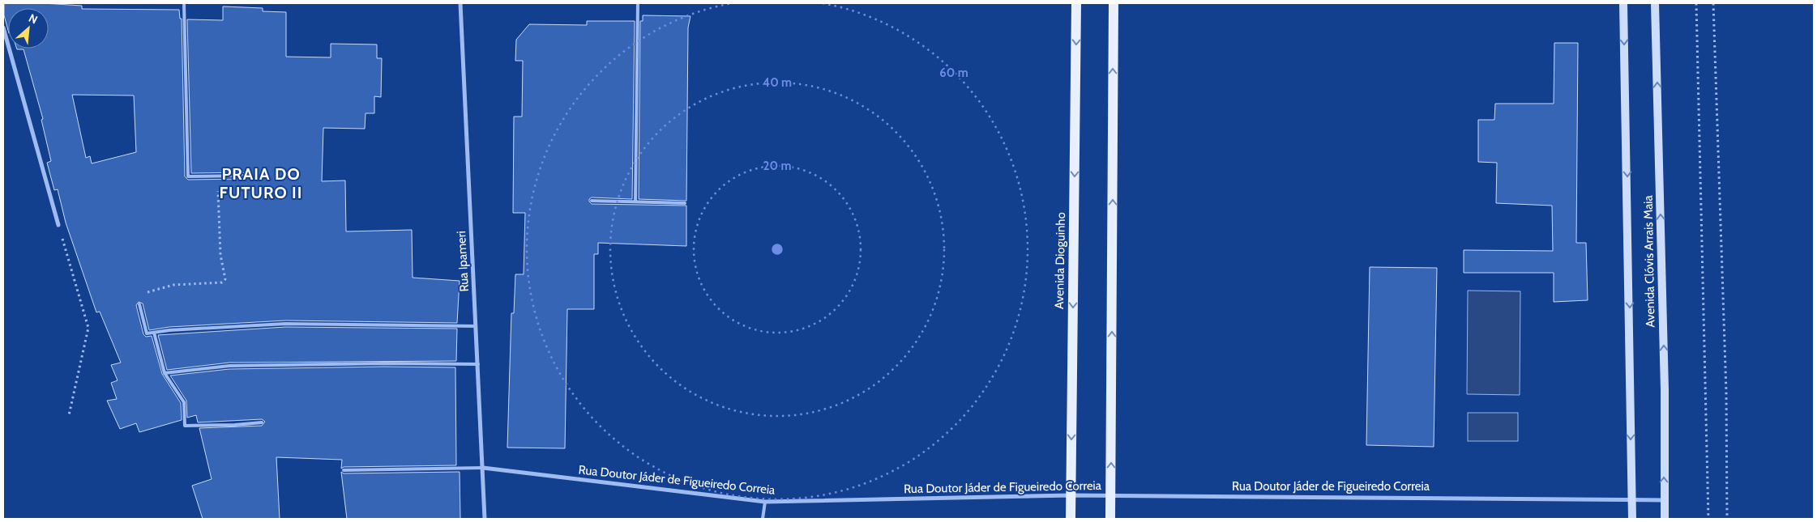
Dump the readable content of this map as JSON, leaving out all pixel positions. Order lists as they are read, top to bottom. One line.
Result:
{"streets":{"main road":["Avenida Dioguinho","Avenida Clóvis Arrais Maia"],"street":["Rua Ipameri","Rua Doutor Jáder de Figueiredo Correia"]},"crossings":[["Avenida Dioguinho","Rua Doutor Jáder de Figueiredo Correia"],["Rua Ipameri","Rua Doutor Jáder de Figueiredo Correia"],["Avenida Clóvis Arrais Maia","Rua Doutor Jáder de Figueiredo Correia"]],"districts":["PRAIA DO FUTURO II"],"north":"top right","rings":["60 m","40 m","20 m"]}
